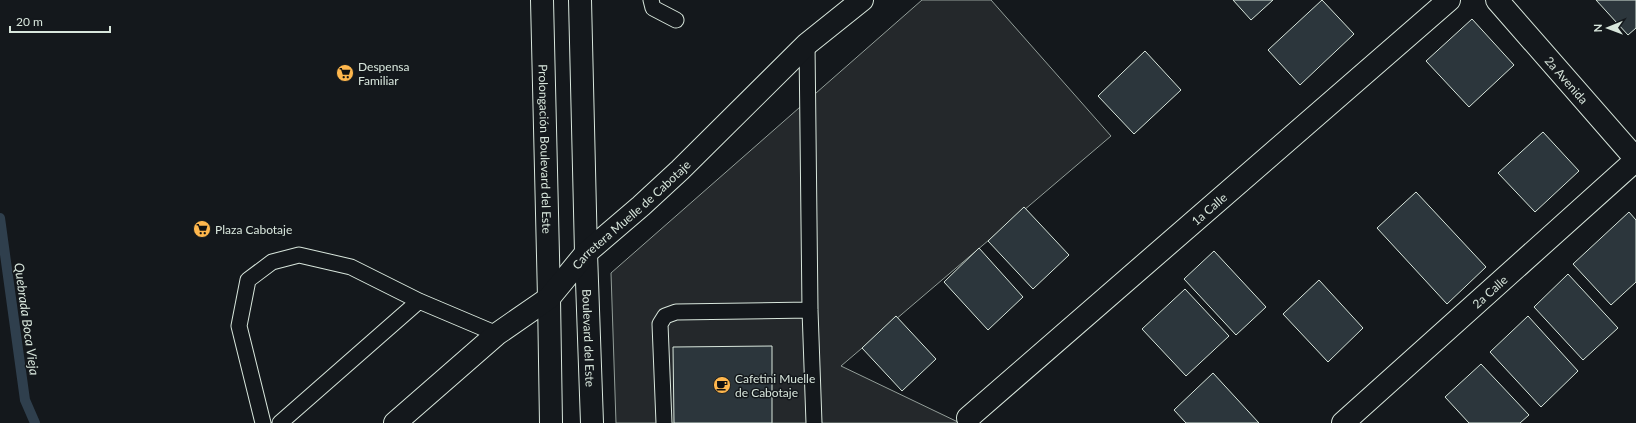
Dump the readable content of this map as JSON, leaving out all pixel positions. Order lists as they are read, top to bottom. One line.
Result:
{"streets":{"street":["2a Avenida","Prolongación Boulevard del Este","1a Calle","Carretera Muelle de Cabotaje","2a Calle","Boulevard del Este"]},"crossings":[["2a Avenida","2a Calle"],["Prolongación Boulevard del Este","Carretera Muelle de Cabotaje"],["Carretera Muelle de Cabotaje","Boulevard del Este"]],"water":["Quebrada Boca Vieja"],"places":{"supermarket":["Despensa Familiar","Plaza Cabotaje"],"cafe":["Cafetini Muelle de Cabotaje"]},"scale_bar":"20 m","north":"left"}
